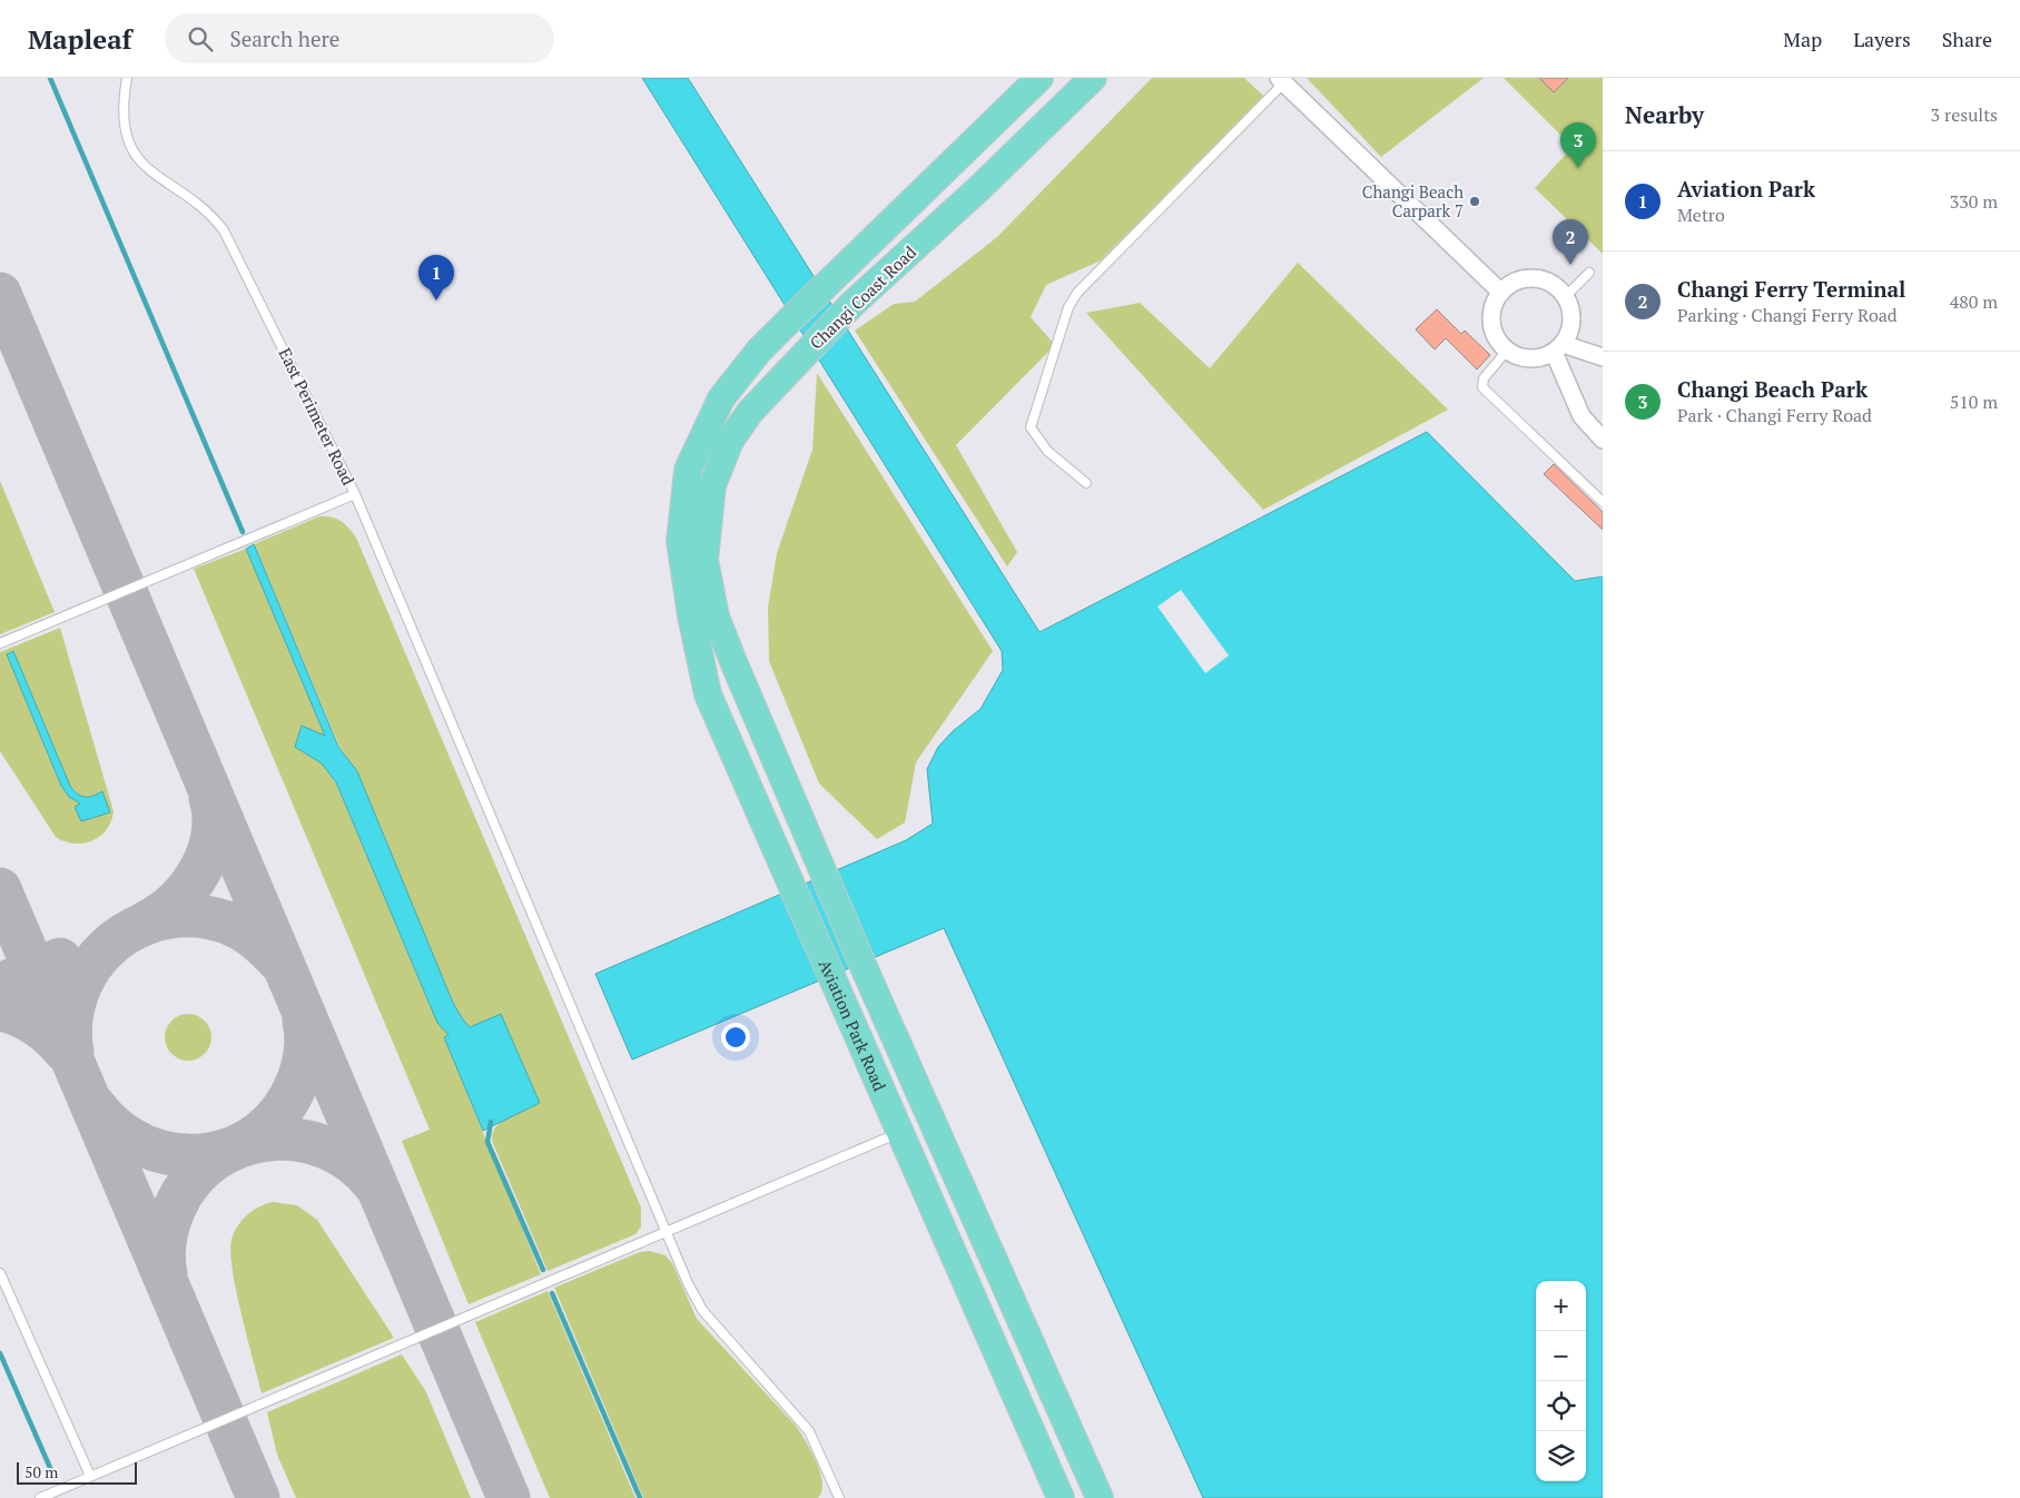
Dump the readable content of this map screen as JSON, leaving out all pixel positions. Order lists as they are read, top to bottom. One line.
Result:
{"streets":{"main road":["Changi Coast Road","Aviation Park Road"],"lane":["East Perimeter Road"]},"crossings":[["Changi Coast Road","Aviation Park Road"]],"places":["Changi Beach Carpark 7"],"scale_bar":"50 m","page":{"header":"Mapleaf","search":"Search here","nav":["Map","Layers","Share"],"heading":["Nearby","3 results"],"pins":["3","2","1"],"list":[{"mark":"1","name":"Aviation Park","note":"Metro","value":"330 m"},{"mark":"2","name":"Changi Ferry Terminal","note":"Parking · Changi Ferry Road","value":"480 m"},{"mark":"3","name":"Changi Beach Park","note":"Park · Changi Ferry Road","value":"510 m"}],"map_buttons":["+","−"],"scale":"50 m"}}
